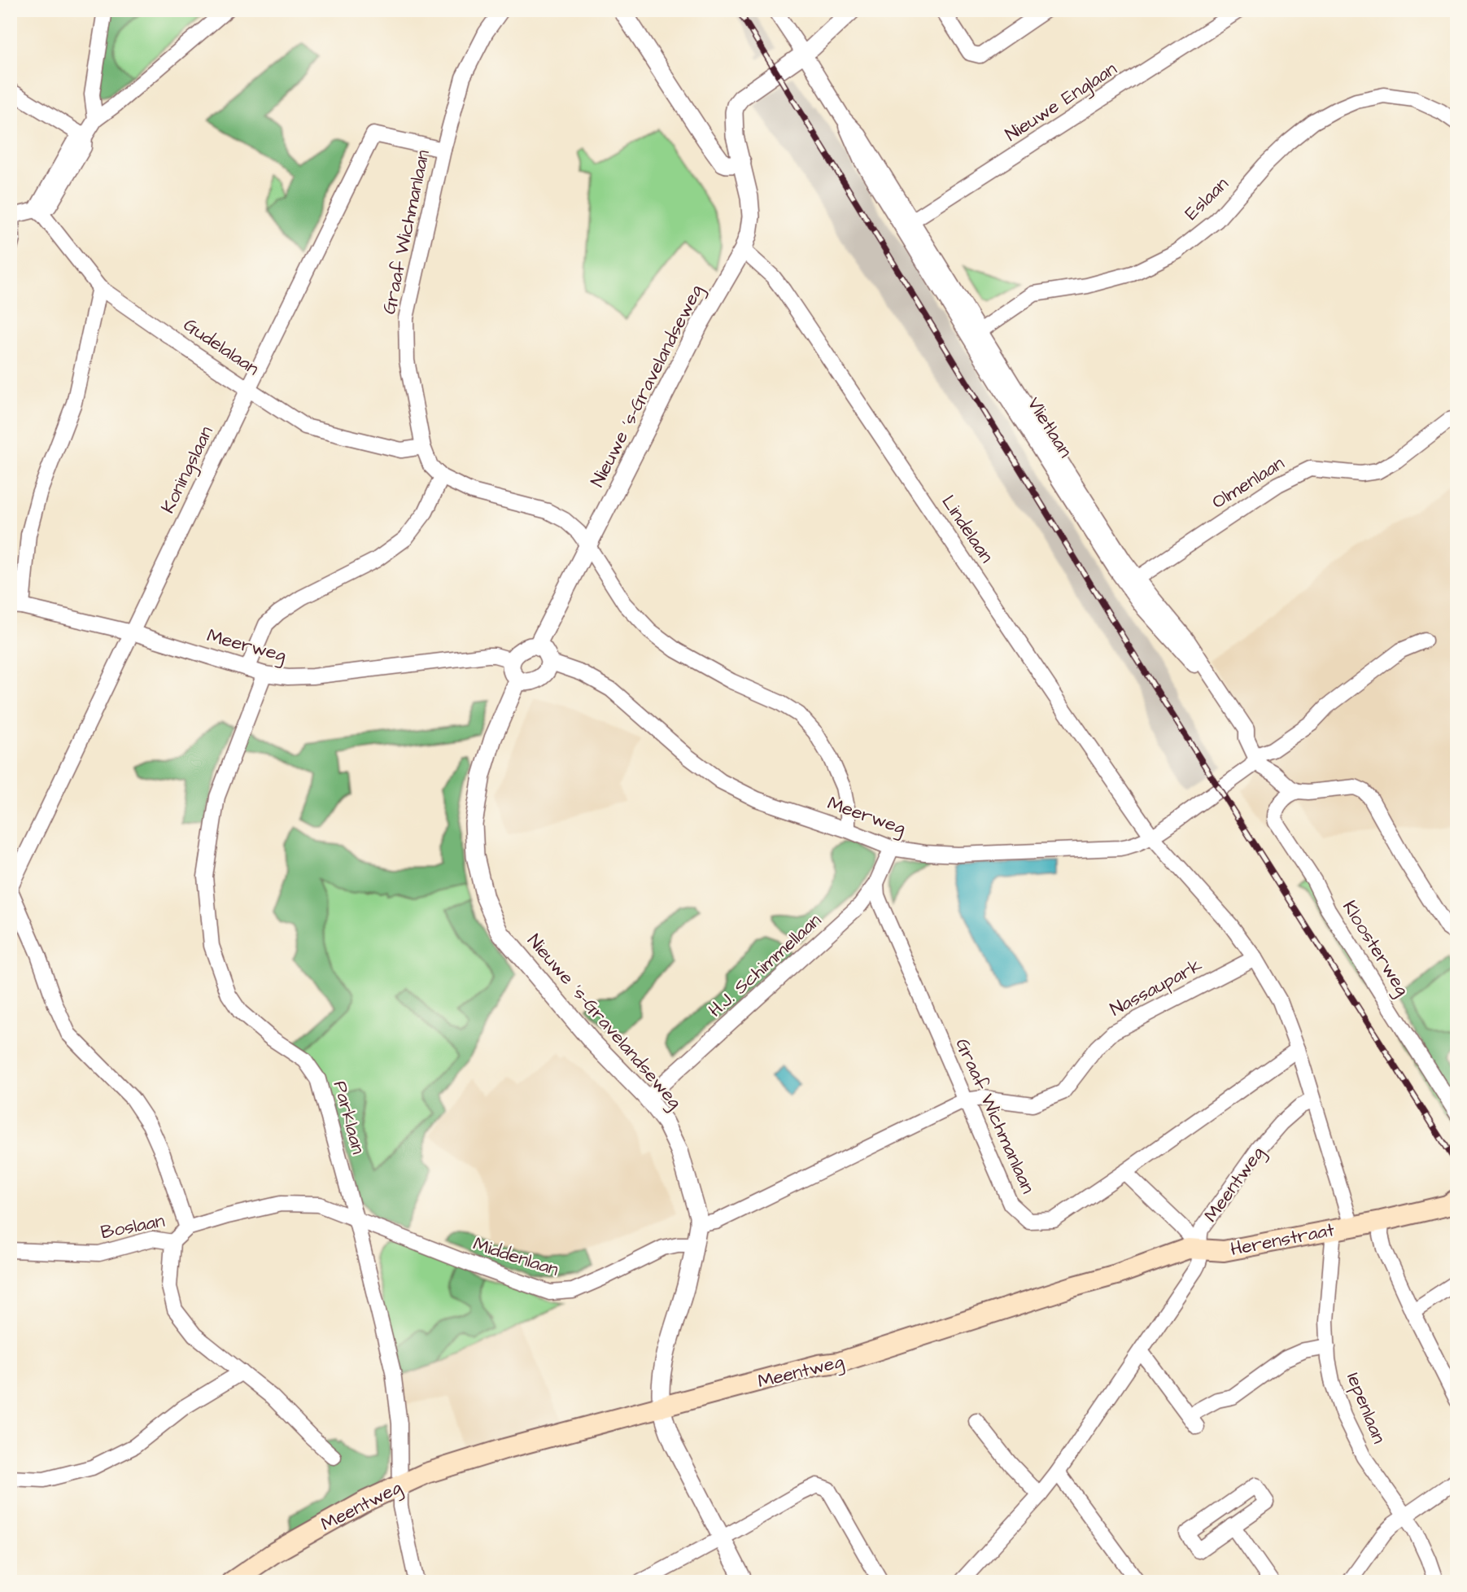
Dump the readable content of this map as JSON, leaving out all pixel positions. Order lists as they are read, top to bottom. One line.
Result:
{"streets":{"main road":["Meentweg","Herenstraat"],"street":["Nieuwe Englaan","Eslaan","Graaf Wichmanlaan","Gudelalaan","Nieuwe 's-Gravelandseweg","Vlietlaan","Koningslaan","Olmenlaan","Lindelaan","Meerweg","Kloosterweg","H.J. Schimmellaan","Nassaupark","Parklaan","Boslaan","Middenlaan","Iepenlaan"]},"crossings":[["Nieuwe Englaan","Vlietlaan"],["Eslaan","Vlietlaan"],["Graaf Wichmanlaan","Gudelalaan"],["Graaf Wichmanlaan","Nieuwe 's-Gravelandseweg"],["Graaf Wichmanlaan","Koningslaan"],["Graaf Wichmanlaan","Meerweg"],["Graaf Wichmanlaan","H.J. Schimmellaan"],["Graaf Wichmanlaan","Nassaupark"],["Gudelalaan","Koningslaan"],["Nieuwe 's-Gravelandseweg","Vlietlaan"],["Nieuwe 's-Gravelandseweg","Lindelaan"],["Nieuwe 's-Gravelandseweg","Meerweg"],["Nieuwe 's-Gravelandseweg","H.J. Schimmellaan"],["Nieuwe 's-Gravelandseweg","Meentweg"],["Nieuwe 's-Gravelandseweg","Middenlaan"],["Vlietlaan","Olmenlaan"],["Vlietlaan","Meerweg"],["Koningslaan","Meerweg"],["Lindelaan","Meerweg"],["Lindelaan","Nassaupark"],["Meerweg","H.J. Schimmellaan"],["Meerweg","Parklaan"],["Parklaan","Meentweg"],["Parklaan","Boslaan"],["Parklaan","Middenlaan"],["Meentweg","Herenstraat"],["Boslaan","Middenlaan"],["Herenstraat","Iepenlaan"]]}
